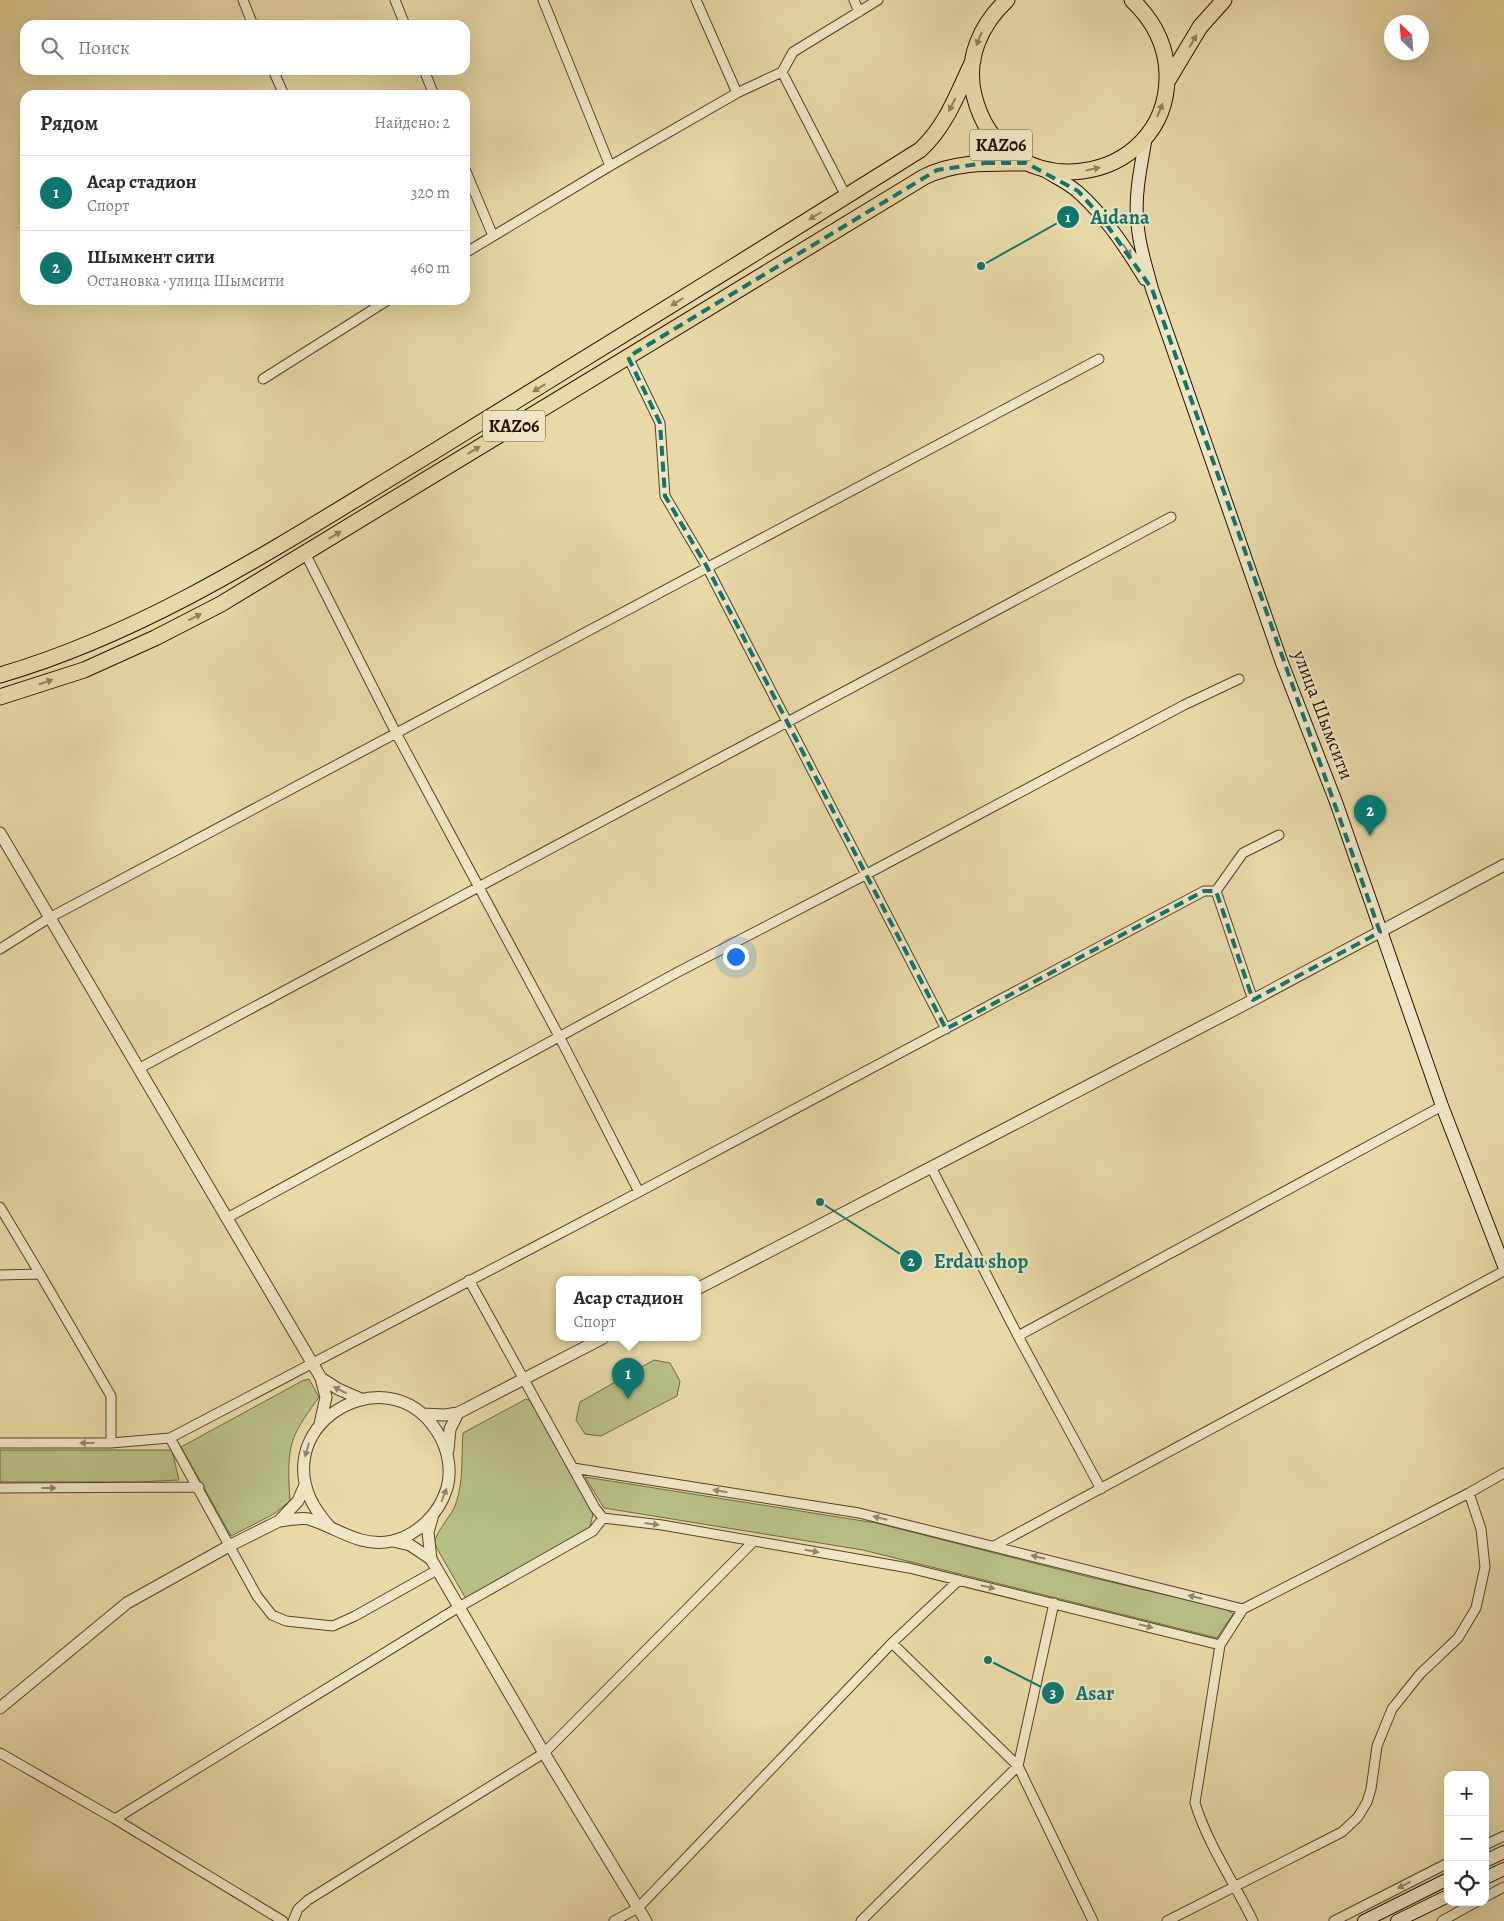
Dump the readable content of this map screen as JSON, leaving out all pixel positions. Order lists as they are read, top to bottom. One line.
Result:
{"streets":{"highway":["KАZ06"],"main road":["улица Шымсити"]},"crossings":[["KАZ06","улица Шымсити"]],"places":["Aidana","Erdau shop","Asar"],"north":"top left","page":{"search":"Поиск","heading":["Рядом","Найдено: 2"],"list":[{"mark":"1","name":"Асар стадион","note":"Спорт","value":"320 m"},{"mark":"2","name":"Шымкент сити","note":"Остановка · улица Шымсити","value":"460 m"}],"pins":["2","1"],"popup":["Асар стадион","Спорт"],"map_buttons":["+","−"]}}
